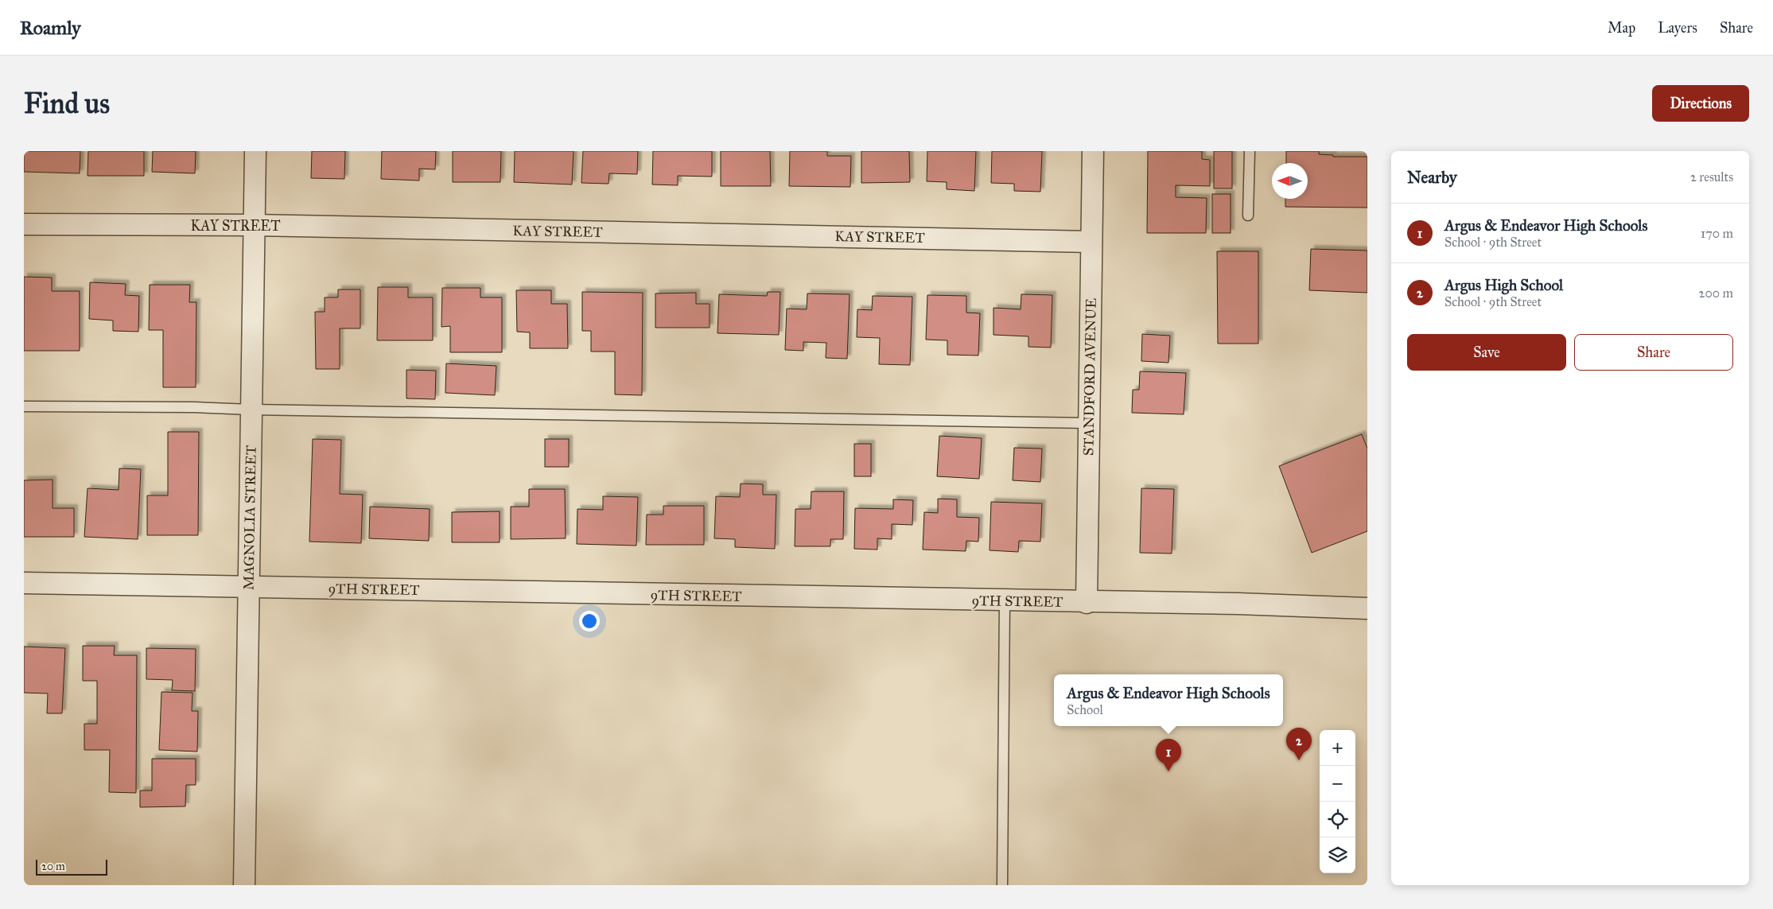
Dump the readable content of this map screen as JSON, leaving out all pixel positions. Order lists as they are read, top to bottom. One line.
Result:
{"streets":{"street":["KAY STREET","STANDFORD AVENUE","MAGNOLIA STREET","9TH STREET"]},"crossings":[["KAY STREET","STANDFORD AVENUE"],["KAY STREET","MAGNOLIA STREET"],["STANDFORD AVENUE","9TH STREET"],["MAGNOLIA STREET","9TH STREET"]],"scale_bar":"20 m","north":"left","page":{"header":"Roamly","nav":["Map","Layers","Share"],"buttons":["Directions",["Save","Share"]],"title":"Find us","heading":["Nearby","2 results"],"list":[{"mark":"1","name":"Argus & Endeavor High Schools","note":"School · 9th Street","value":"170 m"},{"mark":"2","name":"Argus High School","note":"School · 9th Street","value":"200 m"}],"popup":["Argus & Endeavor High Schools","School"],"pins":["2","1"],"map_buttons":["+","−"],"scale":"20 m"}}
